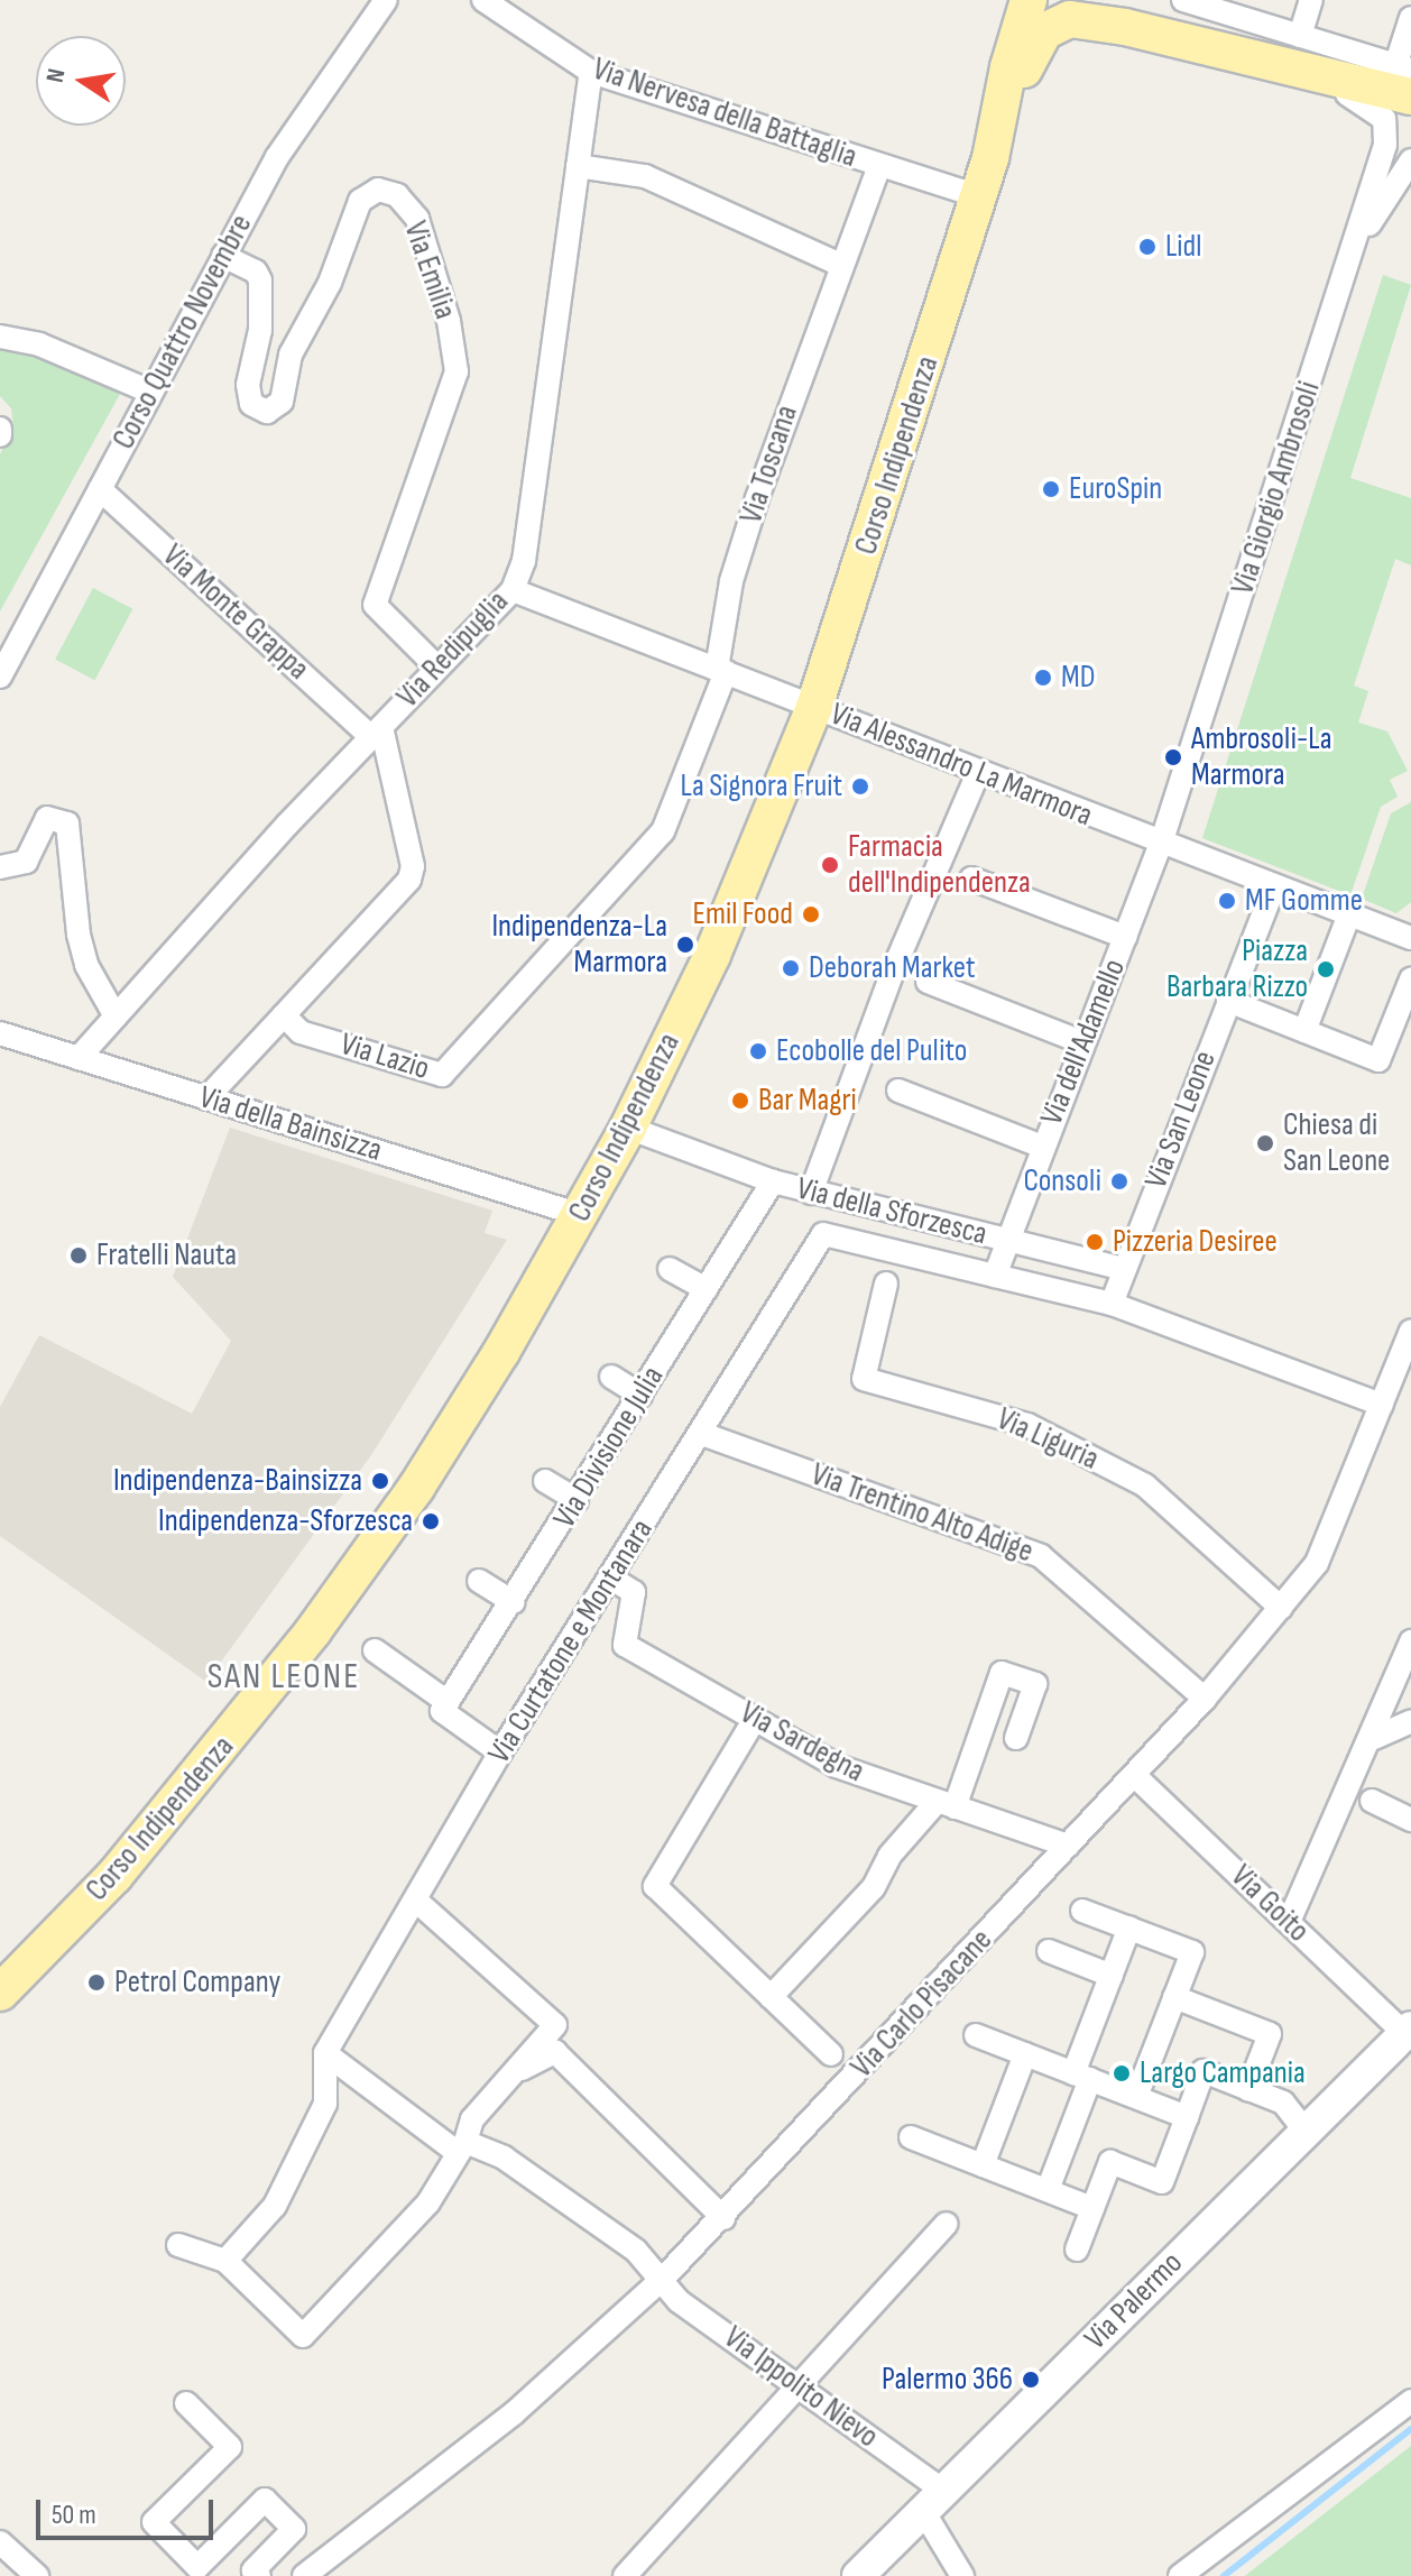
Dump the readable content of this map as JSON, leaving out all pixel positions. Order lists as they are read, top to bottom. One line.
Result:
{"streets":{"main road":["Corso Indipendenza","Via Palermo"],"street":["Via Nervesa della Battaglia","Via Emilia","Corso Quattro Novembre","Via Toscana","Via Giorgio Ambrosoli","Via Monte Grappa","Via Redipuglia","Via Alessandro La Marmora","Via dell'Adamello","Via Lazio","Via San Leone","Via della Bainsizza","Via della Sforzesca","Via Liguria","Via Divisione Julia","Via Trentino Alto Adige","Via Curtatone e Montanara","Via Sardegna","Via Goito","Via Carlo Pisacane","Via Ippolito Nievo"]},"crossings":[["Via Nervesa della Battaglia","Corso Indipendenza"],["Via Nervesa della Battaglia","Via Toscana"],["Via Nervesa della Battaglia","Via Redipuglia"],["Via Emilia","Corso Quattro Novembre"],["Via Emilia","Via Redipuglia"],["Corso Quattro Novembre","Via Monte Grappa"],["Corso Indipendenza","Via Alessandro La Marmora"],["Corso Indipendenza","Via della Bainsizza"],["Corso Indipendenza","Via della Sforzesca"],["Via Toscana","Via Alessandro La Marmora"],["Via Toscana","Via Lazio"],["Via Giorgio Ambrosoli","Via Alessandro La Marmora"],["Via Giorgio Ambrosoli","Via dell'Adamello"],["Via Monte Grappa","Via Redipuglia"],["Via Redipuglia","Via Alessandro La Marmora"],["Via Redipuglia","Via della Bainsizza"],["Via Alessandro La Marmora","Via dell'Adamello"],["Via Alessandro La Marmora","Via Lazio"],["Via Alessandro La Marmora","Via San Leone"],["Via dell'Adamello","Via della Sforzesca"],["Via della Sforzesca","Via Divisione Julia"],["Via della Sforzesca","Via Curtatone e Montanara"],["Via Liguria","Via Carlo Pisacane"],["Via Trentino Alto Adige","Via Curtatone e Montanara"],["Via Trentino Alto Adige","Via Carlo Pisacane"],["Via Curtatone e Montanara","Via Sardegna"],["Via Curtatone e Montanara","Via Ippolito Nievo"],["Via Sardegna","Via Carlo Pisacane"],["Via Goito","Via Carlo Pisacane"],["Via Goito","Via Palermo"],["Via Carlo Pisacane","Via Ippolito Nievo"],["Via Palermo","Via Ippolito Nievo"]],"districts":["SAN LEONE"],"places":["Lidl","EuroSpin","MD","Ambrosoli-La Marmora","La Signora Fruit","Farmacia dell'Indipendenza","MF Gomme","Emil Food","Indipendenza-La Marmora","Deborah Market","Piazza Barbara Rizzo","Ecobolle del Pulito","Bar Magri","Chiesa di San Leone","Consoli","Pizzeria Desiree","Fratelli Nauta","Indipendenza-Bainsizza","Indipendenza-Sforzesca","Petrol Company","Largo Campania","Palermo 366"],"scale_bar":"50 m","north":"left"}
